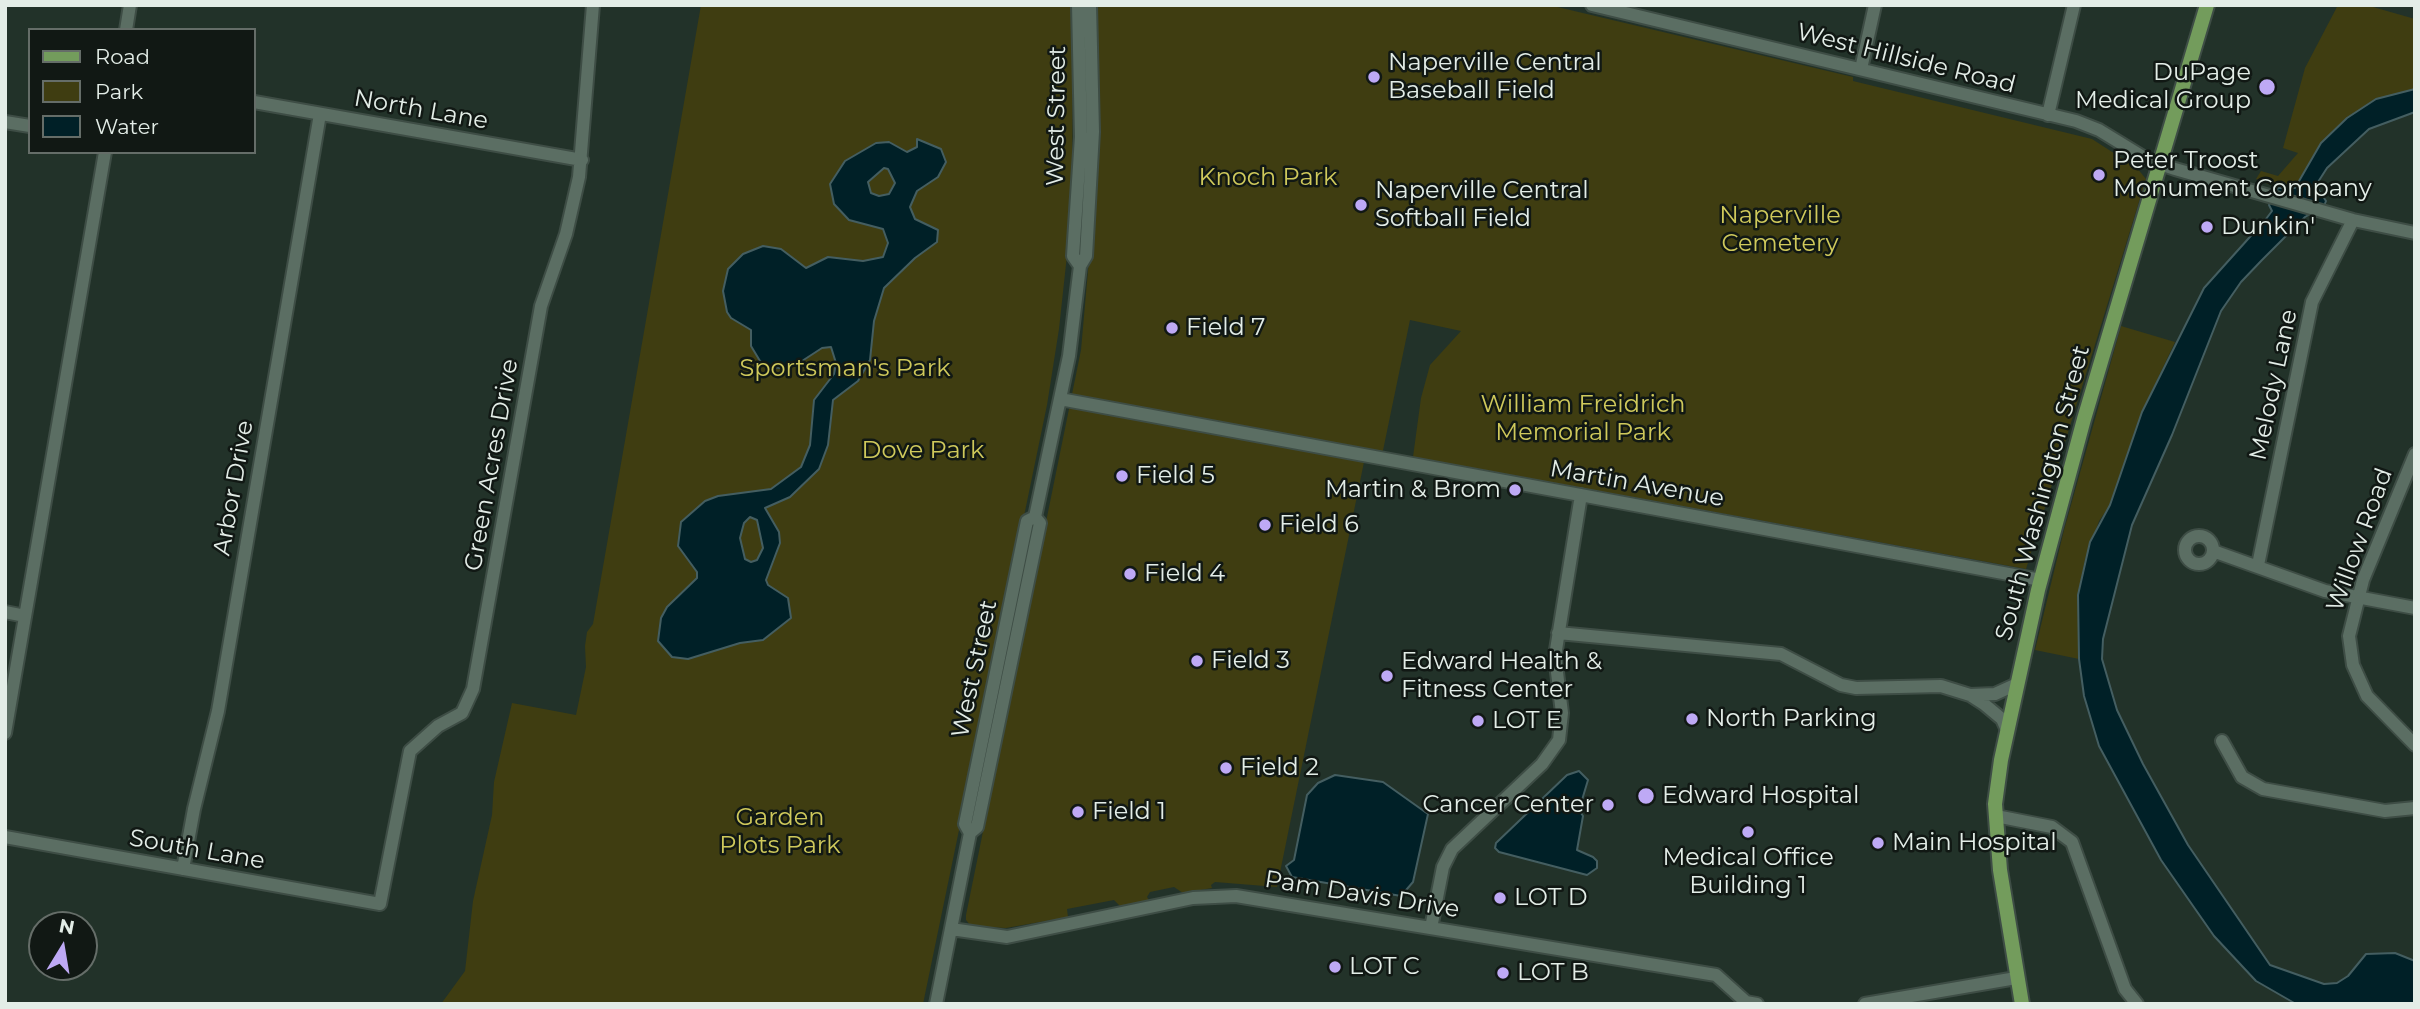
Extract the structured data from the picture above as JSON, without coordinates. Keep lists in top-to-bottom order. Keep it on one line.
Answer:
{"streets":{"main road":["South Washington Street"],"street":["West Hillside Road","North Lane","West Street","Melody Lane","Green Acres Drive","Martin Avenue","Arbor Drive","Willow Road","South Lane","Pam Davis Drive"]},"crossings":[["West Hillside Road","Melody Lane"],["West Hillside Road","South Washington Street"],["North Lane","Green Acres Drive"],["North Lane","Arbor Drive"],["West Street","Martin Avenue"],["West Street","Pam Davis Drive"],["Green Acres Drive","South Lane"],["Martin Avenue","South Washington Street"],["Arbor Drive","South Lane"]],"parks":["Knoch Park","Naperville Cemetery","Sportsman's Park","William Freidrich Memorial Park","Dove Park","Garden Plots Park"],"places":["Naperville Central Baseball Field","DuPage Medical Group","Peter Troost Monument Company","Naperville Central Softball Field","Dunkin'","Field 7","Field 5","Martin & Brom","Field 6","Field 4","Field 3","Edward Health & Fitness Center","North Parking","LOT E","Field 2","Edward Hospital","Cancer Center","Field 1","Medical Office Building 1","Main Hospital","LOT D","LOT C","LOT B"],"legend":["Road","Park","Water"],"north":"top"}
